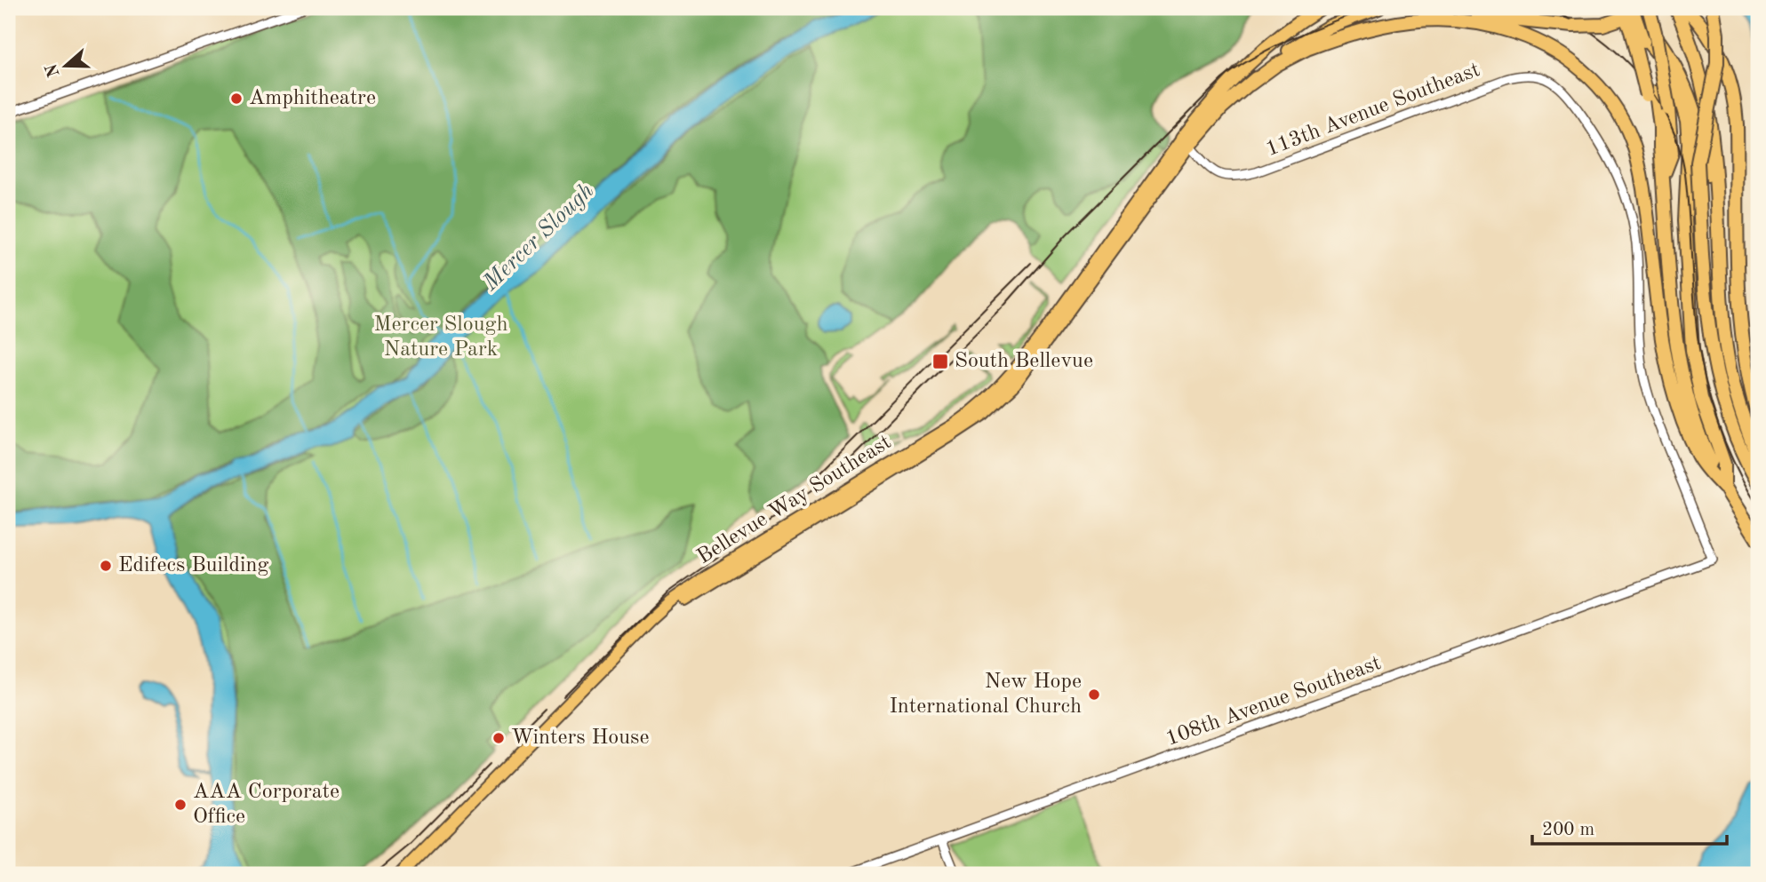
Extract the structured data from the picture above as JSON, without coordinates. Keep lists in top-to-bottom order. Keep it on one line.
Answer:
{"streets":{"main road":["Bellevue Way Southeast"],"street":["113th Avenue Southeast","108th Avenue Southeast"]},"crossings":[["113th Avenue Southeast","Bellevue Way Southeast"],["113th Avenue Southeast","108th Avenue Southeast"]],"water":["Mercer Slough"],"parks":["Mercer Slough Nature Park"],"places":{"other":["Amphitheatre","Edifecs Building","New Hope International Church","Winters House","AAA Corporate Office"],"transit":["South Bellevue"]},"scale_bar":"200 m","north":"left"}
